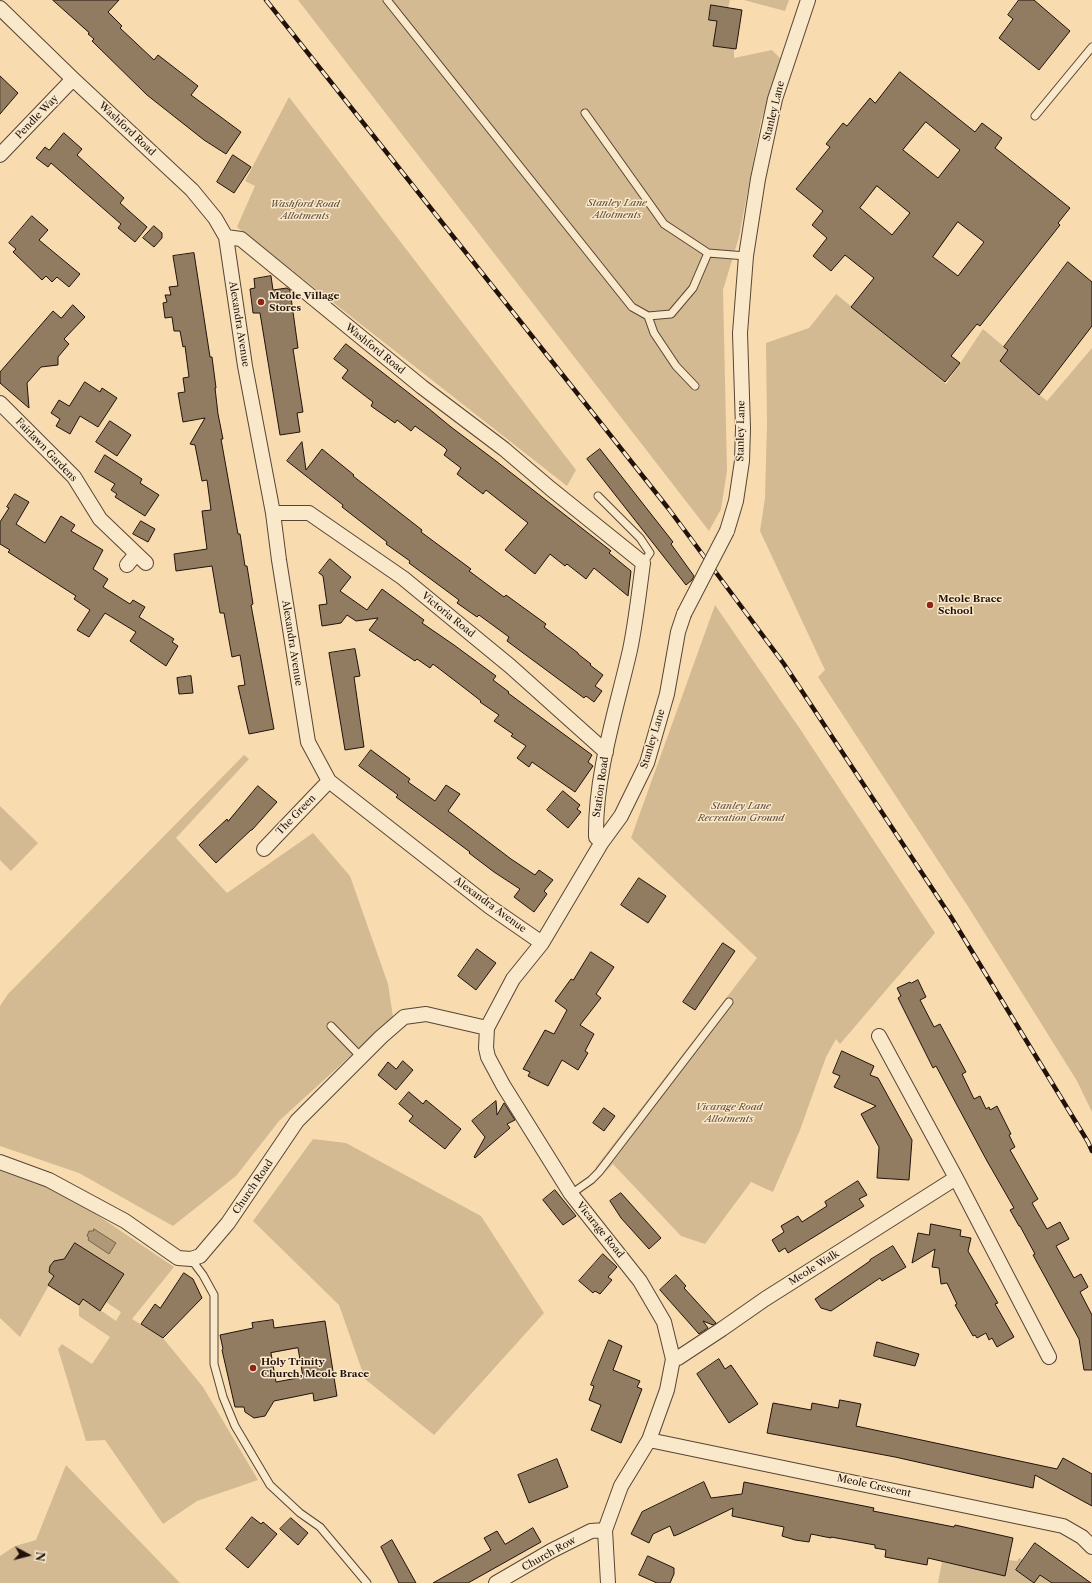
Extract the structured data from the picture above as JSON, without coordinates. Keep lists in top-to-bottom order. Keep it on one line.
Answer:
{"streets":{"street":["Stanley Lane","Pendle Way","Washford Road","Alexandra Avenue","Fairlawn Gardens","Victoria Road","Station Road","The Green","Church Road","Vicarage Road","Meole Walk","Meole Crescent","Church Row"]},"crossings":[["Stanley Lane","Station Road"],["Pendle Way","Washford Road"],["Washford Road","Alexandra Avenue"],["Washford Road","Station Road"],["Alexandra Avenue","Victoria Road"],["Alexandra Avenue","The Green"],["Victoria Road","Station Road"],["Church Road","Vicarage Road"],["Vicarage Road","Meole Walk"],["Vicarage Road","Meole Crescent"],["Vicarage Road","Church Row"]],"parks":["Stanley Lane Allotments","Washford Road Allotments","Stanley Lane Recreation Ground","Vicarage Road Allotments"],"places":["Meole Village Stores","Meole Brace School","Holy Trinity Church, Meole Brace"],"north":"right"}
